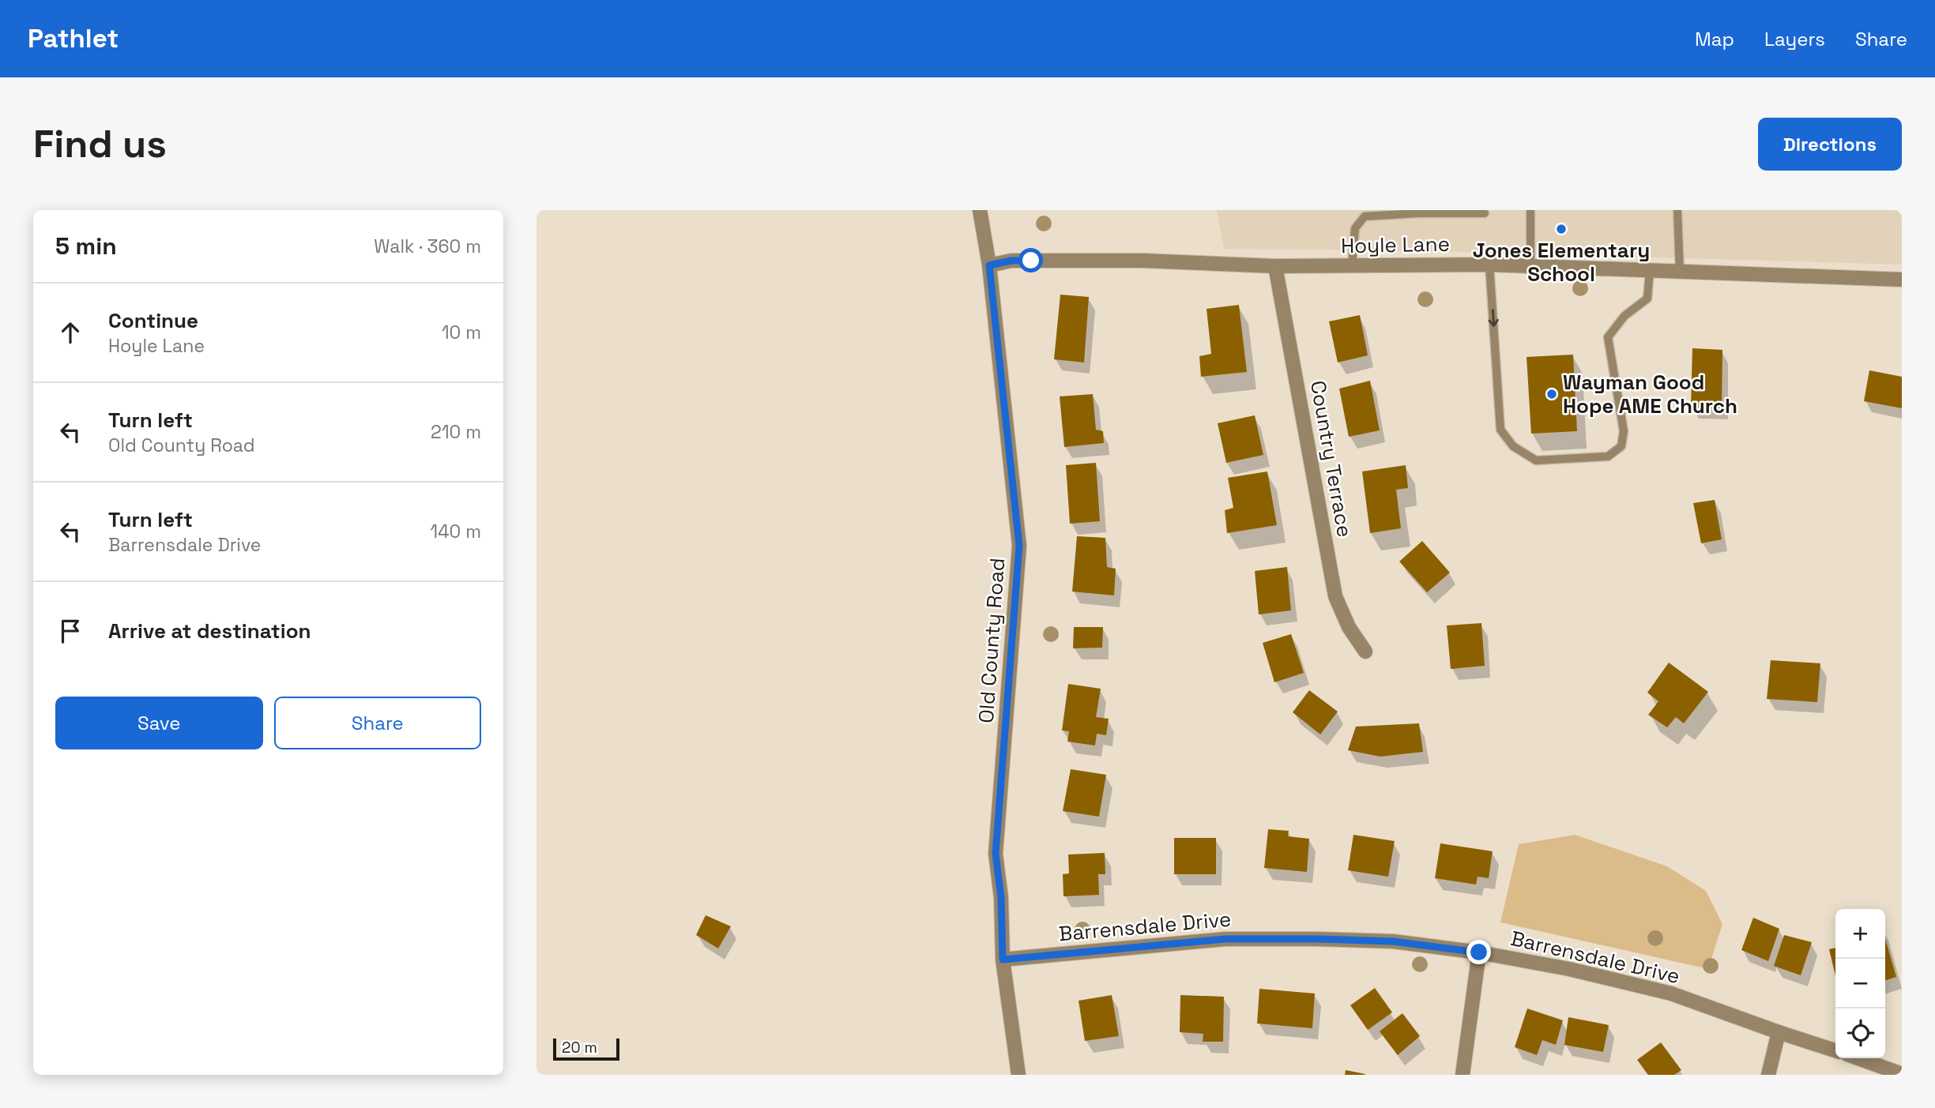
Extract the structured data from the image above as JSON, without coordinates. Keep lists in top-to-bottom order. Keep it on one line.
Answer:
{"streets":{"street":["Hoyle Lane","Country Terrace","Old County Road","Barrensdale Drive"]},"crossings":[["Hoyle Lane","Country Terrace"],["Hoyle Lane","Old County Road"],["Old County Road","Barrensdale Drive"]],"places":["Jones Elementary School","Wayman Good Hope AME Church"],"scale_bar":"20 m","page":{"header":"Pathlet","nav":["Map","Layers","Share"],"buttons":["Directions",["Save","Share"]],"title":"Find us","heading":["5 min","Walk · 360 m"],"list":[["Continue","Hoyle Lane","10 m"],["Turn left","Old County Road","210 m"],["Turn left","Barrensdale Drive","140 m"],"Arrive at destination"],"map_buttons":["+","−"],"scale":"20 m"}}
